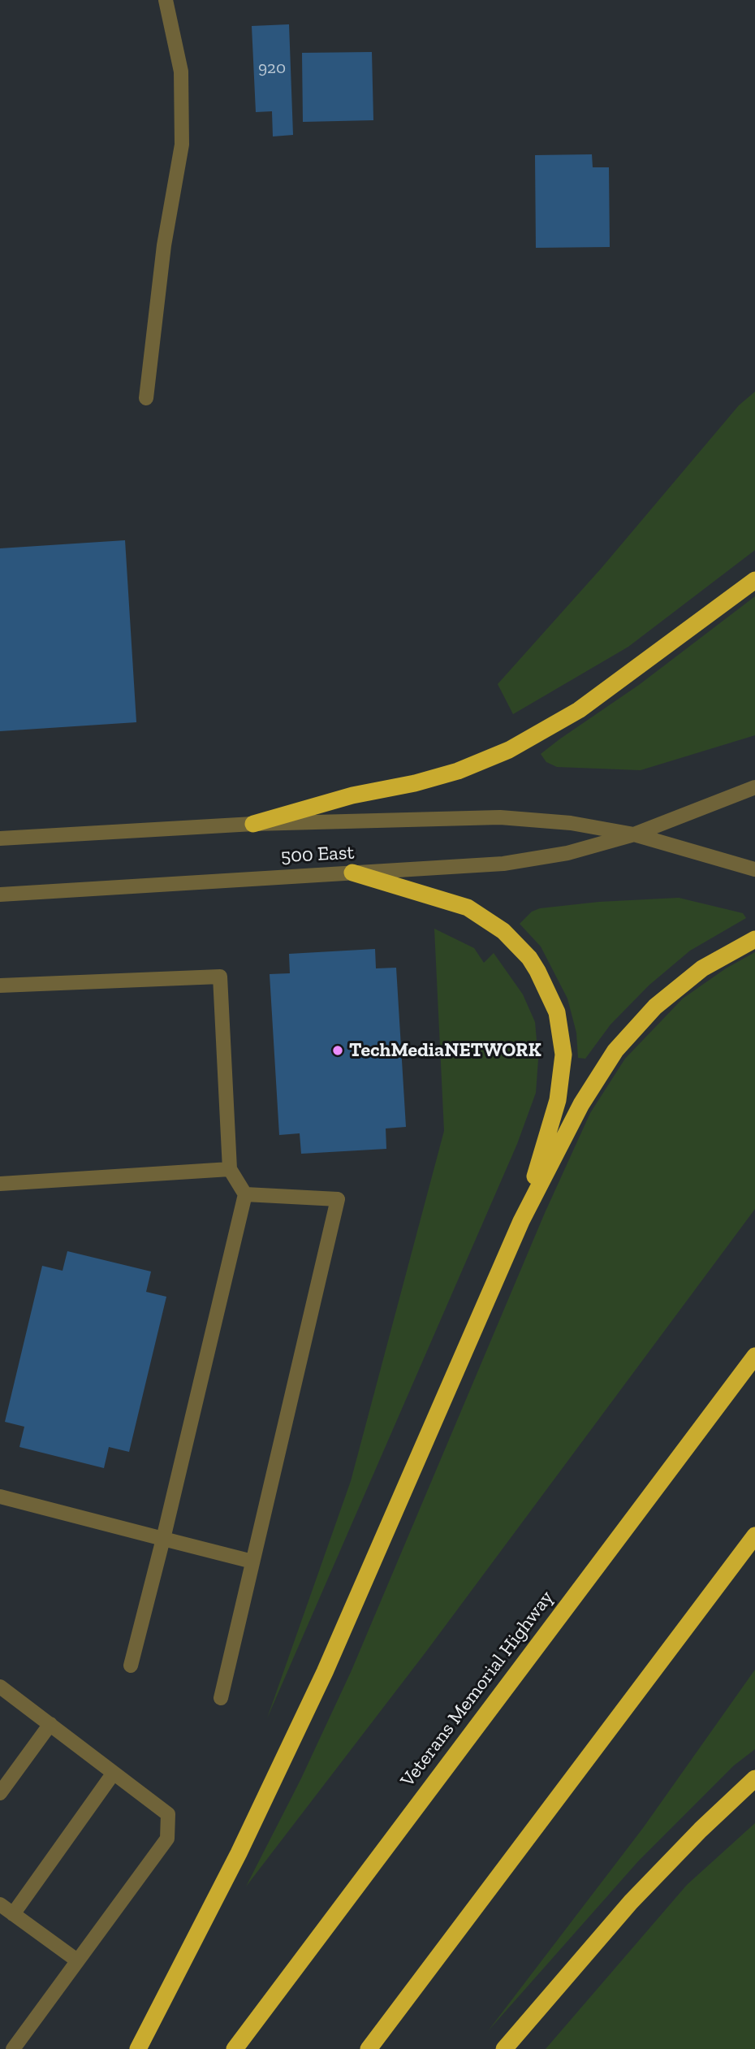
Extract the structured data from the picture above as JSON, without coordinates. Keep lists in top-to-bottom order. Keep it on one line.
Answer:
{"streets":{"highway":["Veterans Memorial Highway"],"street":["500 East"]},"places":["TechMediaNETWORK"],"house_numbers":["920"]}
